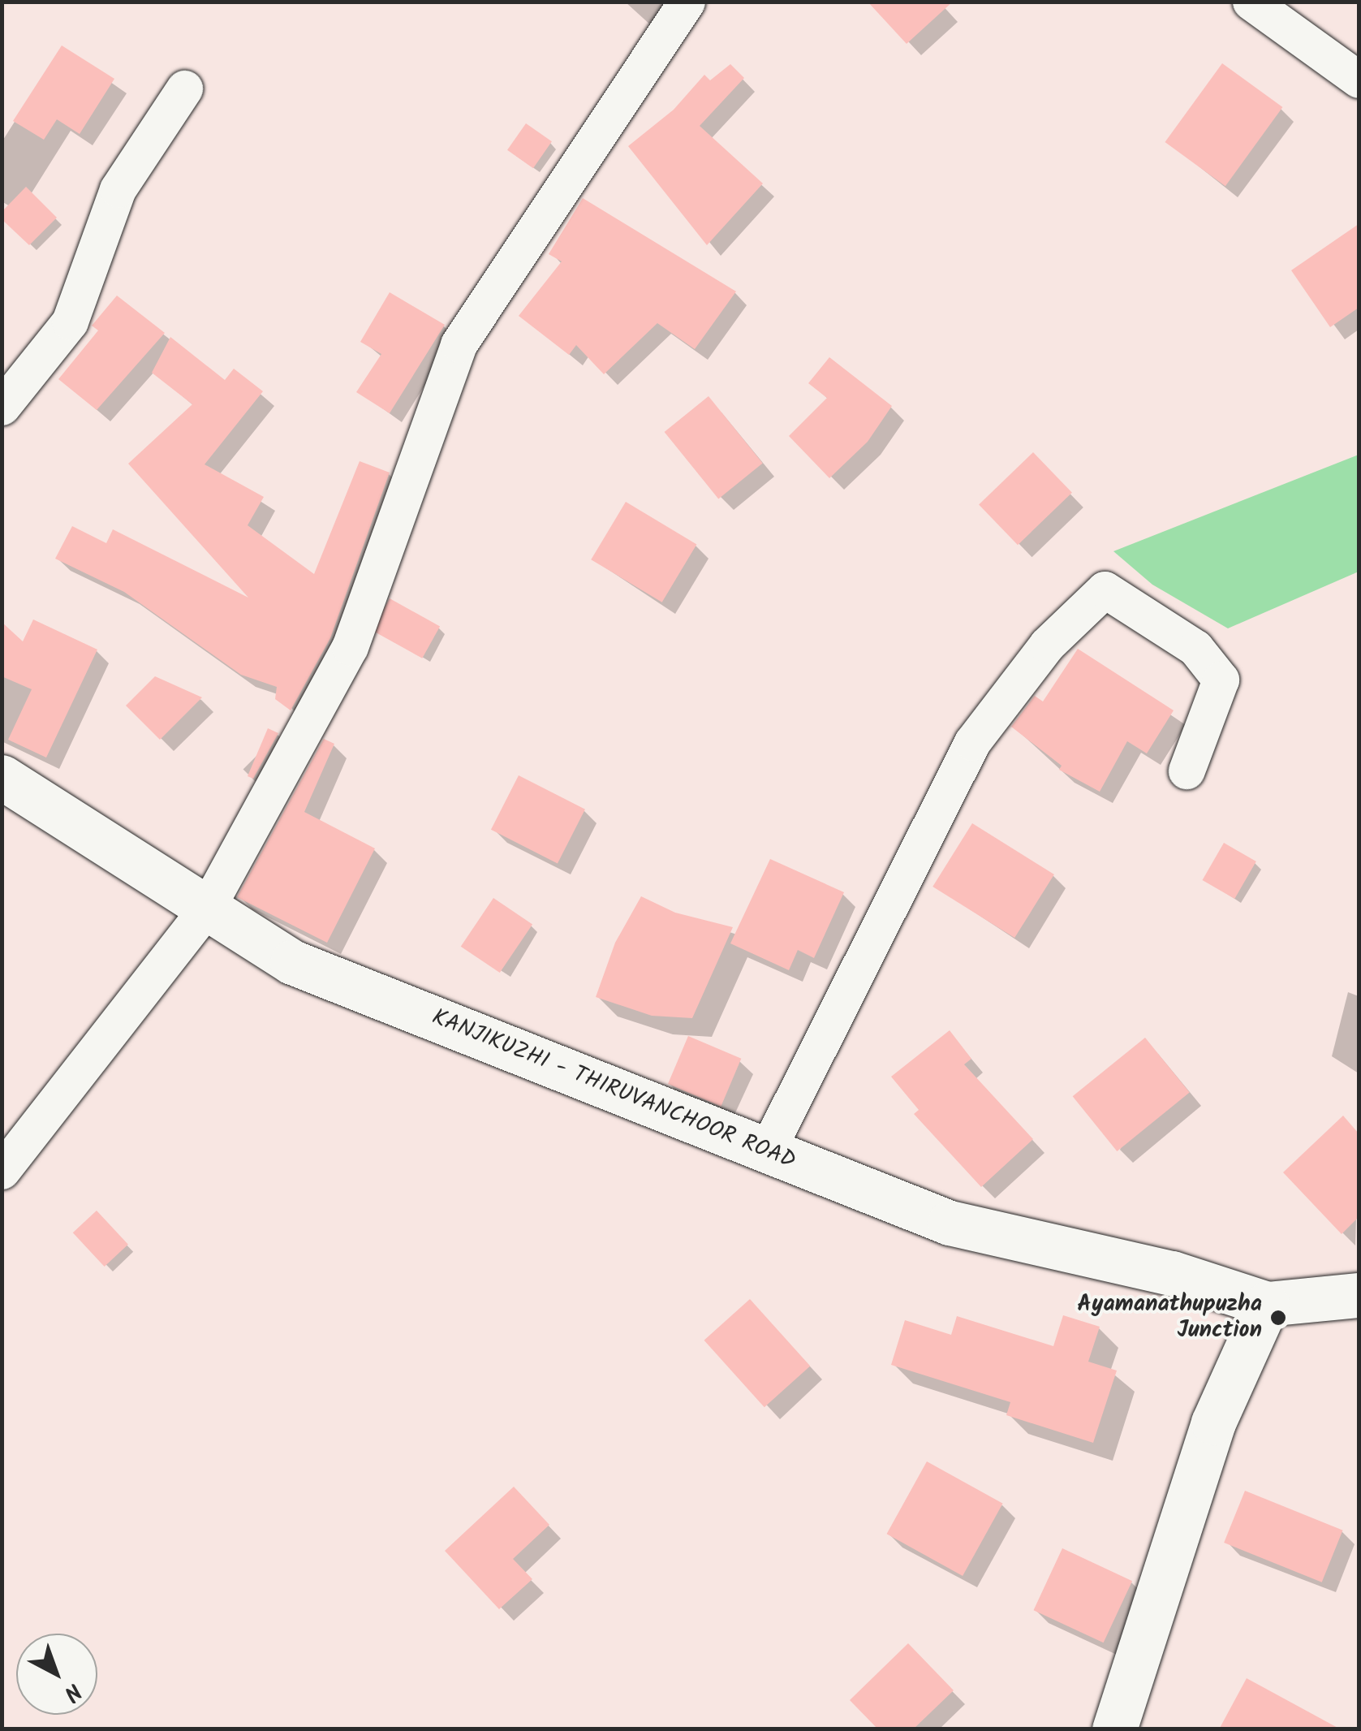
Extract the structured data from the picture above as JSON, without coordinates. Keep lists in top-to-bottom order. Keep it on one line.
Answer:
{"streets":{"main road":["KANJIKUZHI - THIRUVANCHOOR ROAD"]},"places":["Ayamanathupuzha Junction"],"north":"bottom right"}
